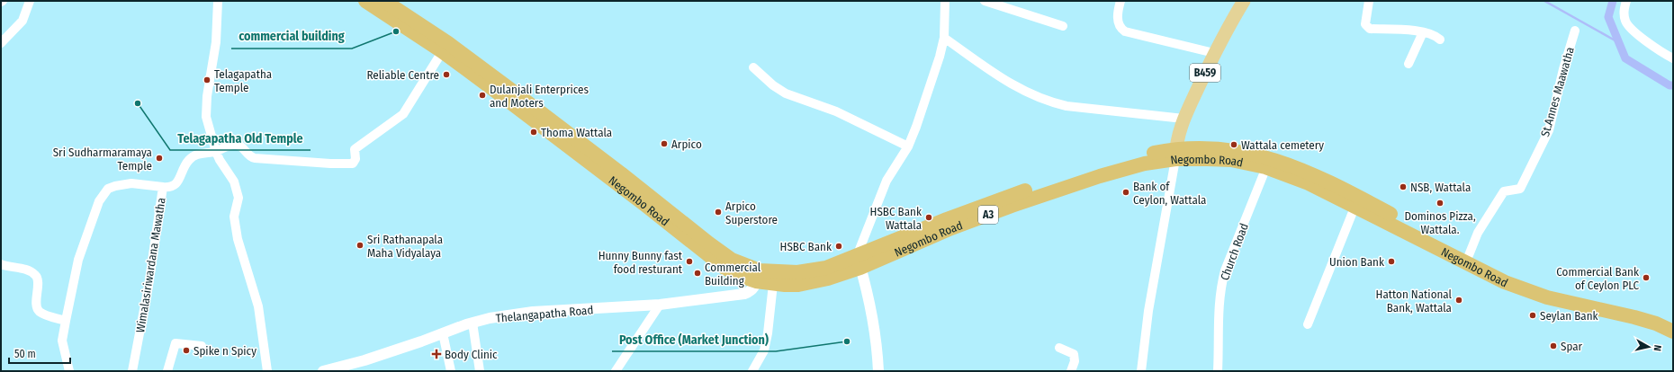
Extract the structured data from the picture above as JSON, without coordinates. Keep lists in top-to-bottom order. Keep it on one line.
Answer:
{"streets":{"highway":["Negombo Road","A3"],"main road":["B459"],"street":["St.Annes Maawatha","Church Road","Wimalasiriwardana Mawatha","Thelangapatha Road"]},"crossings":[["B459","Negombo Road"],["St.Annes Maawatha","Negombo Road"],["Negombo Road","Church Road"],["Negombo Road","Wimalasiriwardana Mawatha"],["Negombo Road","Thelangapatha Road"]],"places":{"other":["commercial building","Reliable Centre","Telagapatha Temple","Dulanjali Enterprices and Moters","Telagapatha Old Temple","Thoma Wattala","Arpico","Wattala cemetery","Sri Sudharmaramaya Temple","NSB, Wattala","Bank of Ceylon, Wattala","Dominos Pizza, Wattala.","Arpico Superstore","HSBC Bank Wattala","Sri Rathanapala Maha Vidyalaya","HSBC Bank","Hunny Bunny fast food resturant","Union Bank","Commercial Building","Commercial Bank of Ceylon PLC","Hatton National Bank, Wattala","Seylan Bank","Post Office (Market Junction)","Spar","Spike n Spicy"],"health":["Body Clinic"]},"scale_bar":"50 m","north":"right"}
